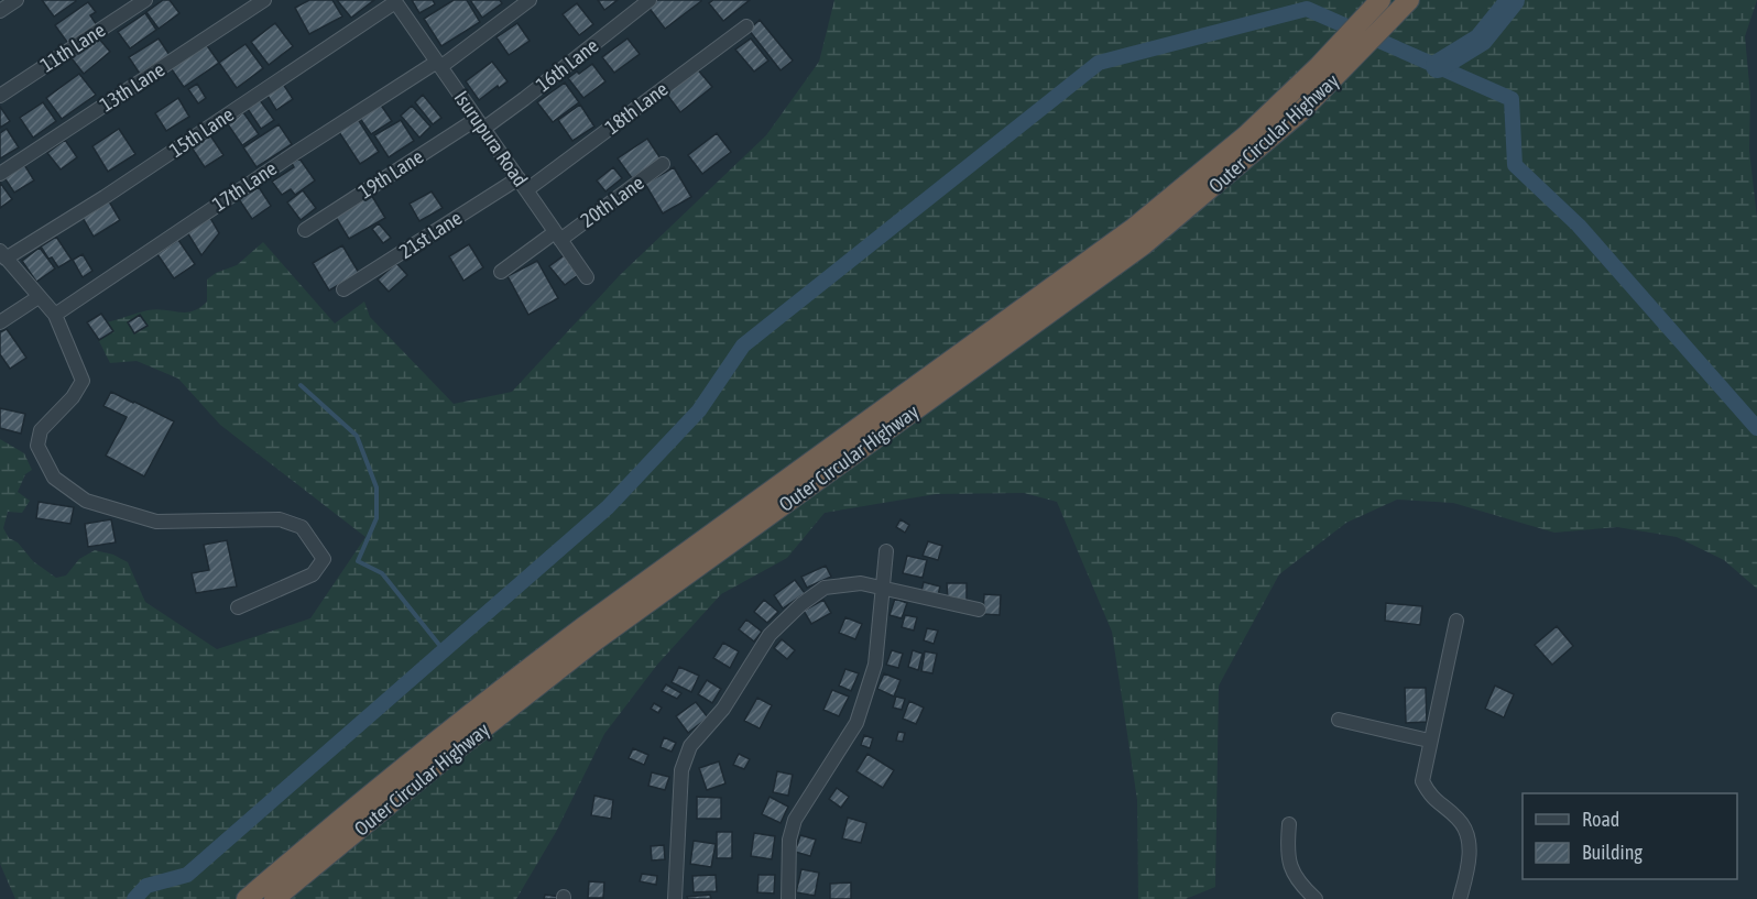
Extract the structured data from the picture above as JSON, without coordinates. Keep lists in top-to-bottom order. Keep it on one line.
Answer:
{"streets":{"highway":["Outer Circular Highway"],"street":["11th Lane","16th Lane","13th Lane","18th Lane","15th Lane","Isurupura Road","19th Lane","17th Lane","20th Lane","21st Lane"]},"crossings":[["16th Lane","Isurupura Road"],["16th Lane","19th Lane"],["18th Lane","Isurupura Road"],["15th Lane","Isurupura Road"],["Isurupura Road","19th Lane"],["Isurupura Road","17th Lane"],["Isurupura Road","20th Lane"],["Isurupura Road","21st Lane"]],"legend":["Road","Building"]}
